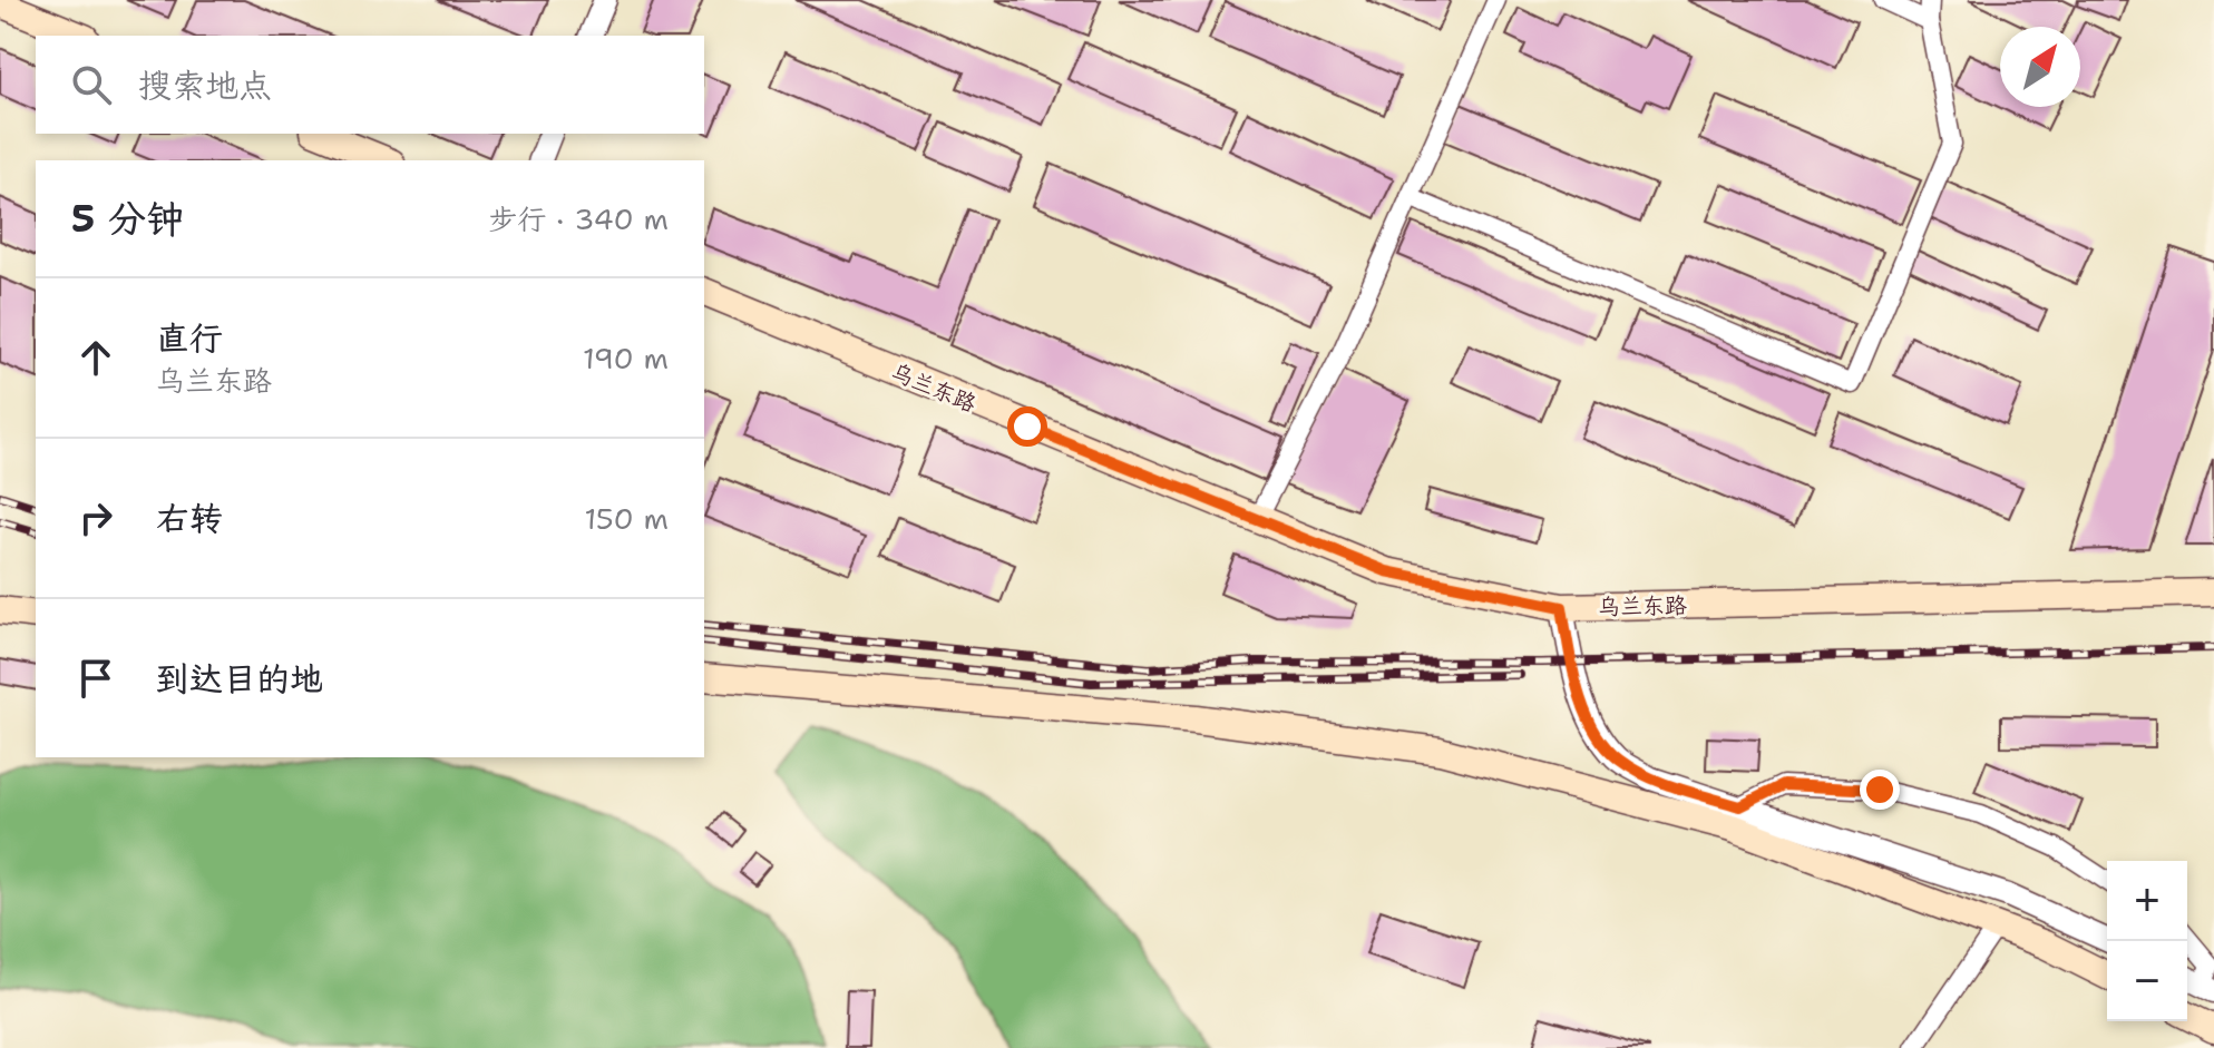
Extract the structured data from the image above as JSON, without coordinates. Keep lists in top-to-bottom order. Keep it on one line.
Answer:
{"streets":{"main road":["乌兰东路"]},"north":"top right","page":{"search":"搜索地点","heading":["5 分钟","步行 · 340 m"],"list":[["直行","乌兰东路","190 m"],["右转","150 m"],"到达目的地"],"map_buttons":["+","−"]}}
